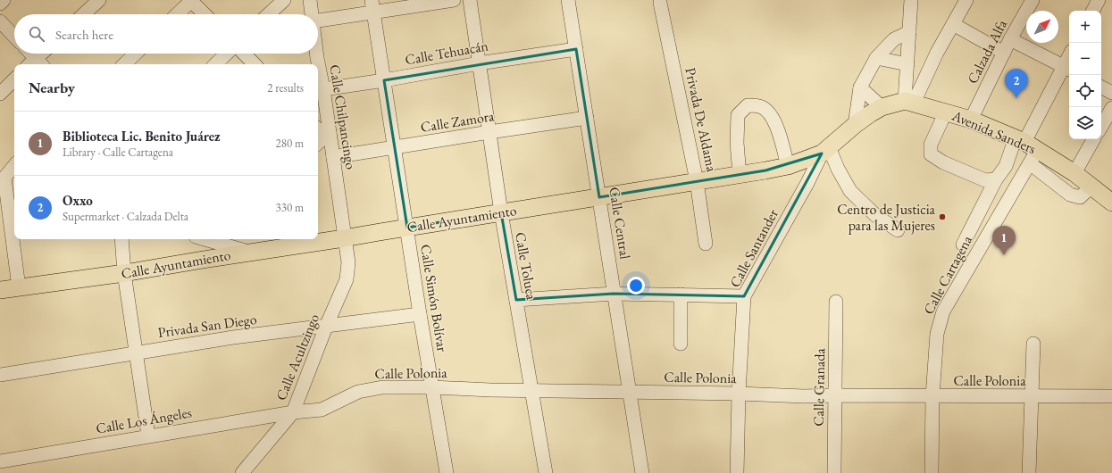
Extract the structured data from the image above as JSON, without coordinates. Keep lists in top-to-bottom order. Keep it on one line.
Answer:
{"streets":{"main road":["Avenida Sanders","Calle Ayuntamiento"],"street":["Calzada Alfa","Calle Tehuacán","Calle Chilpancingo","Privada De Aldama","Calle Zamora","Calle Central","Calle Santander","Calle Toluca","Calle Cartagena","Calle Simón Bolívar","Privada San Diego","Calle Acultzingo","Calle Polonia","Calle Granada","Calle Los Ángeles"]},"crossings":[["Calzada Alfa","Avenida Sanders"],["Calle Tehuacán","Calle Chilpancingo"],["Calle Tehuacán","Calle Central"],["Calle Tehuacán","Calle Toluca"],["Calle Tehuacán","Calle Simón Bolívar"],["Calle Chilpancingo","Calle Zamora"],["Calle Chilpancingo","Calle Ayuntamiento"],["Calle Chilpancingo","Calle Acultzingo"],["Privada De Aldama","Calle Ayuntamiento"],["Calle Zamora","Calle Central"],["Calle Zamora","Calle Toluca"],["Calle Zamora","Calle Simón Bolívar"],["Avenida Sanders","Calle Ayuntamiento"],["Avenida Sanders","Calle Cartagena"],["Calle Ayuntamiento","Calle Central"],["Calle Ayuntamiento","Calle Santander"],["Calle Ayuntamiento","Calle Toluca"],["Calle Ayuntamiento","Calle Simón Bolívar"],["Calle Ayuntamiento","Calle Acultzingo"],["Calle Central","Calle Polonia"],["Calle Santander","Calle Polonia"],["Calle Toluca","Calle Polonia"],["Calle Cartagena","Calle Polonia"],["Calle Simón Bolívar","Privada San Diego"],["Calle Simón Bolívar","Calle Polonia"],["Privada San Diego","Calle Acultzingo"],["Calle Acultzingo","Calle Polonia"],["Calle Acultzingo","Calle Los Ángeles"],["Calle Polonia","Calle Granada"],["Calle Polonia","Calle Los Ángeles"]],"places":["Centro de Justicia para las Mujeres"],"north":"top right","page":{"map_buttons":["+","−"],"search":"Search here","heading":["Nearby","2 results"],"pins":["2","1"],"list":[{"mark":"1","name":"Biblioteca Lic. Benito Juárez","note":"Library · Calle Cartagena","value":"280 m"},{"mark":"2","name":"Oxxo","note":"Supermarket · Calzada Delta","value":"330 m"}]}}
